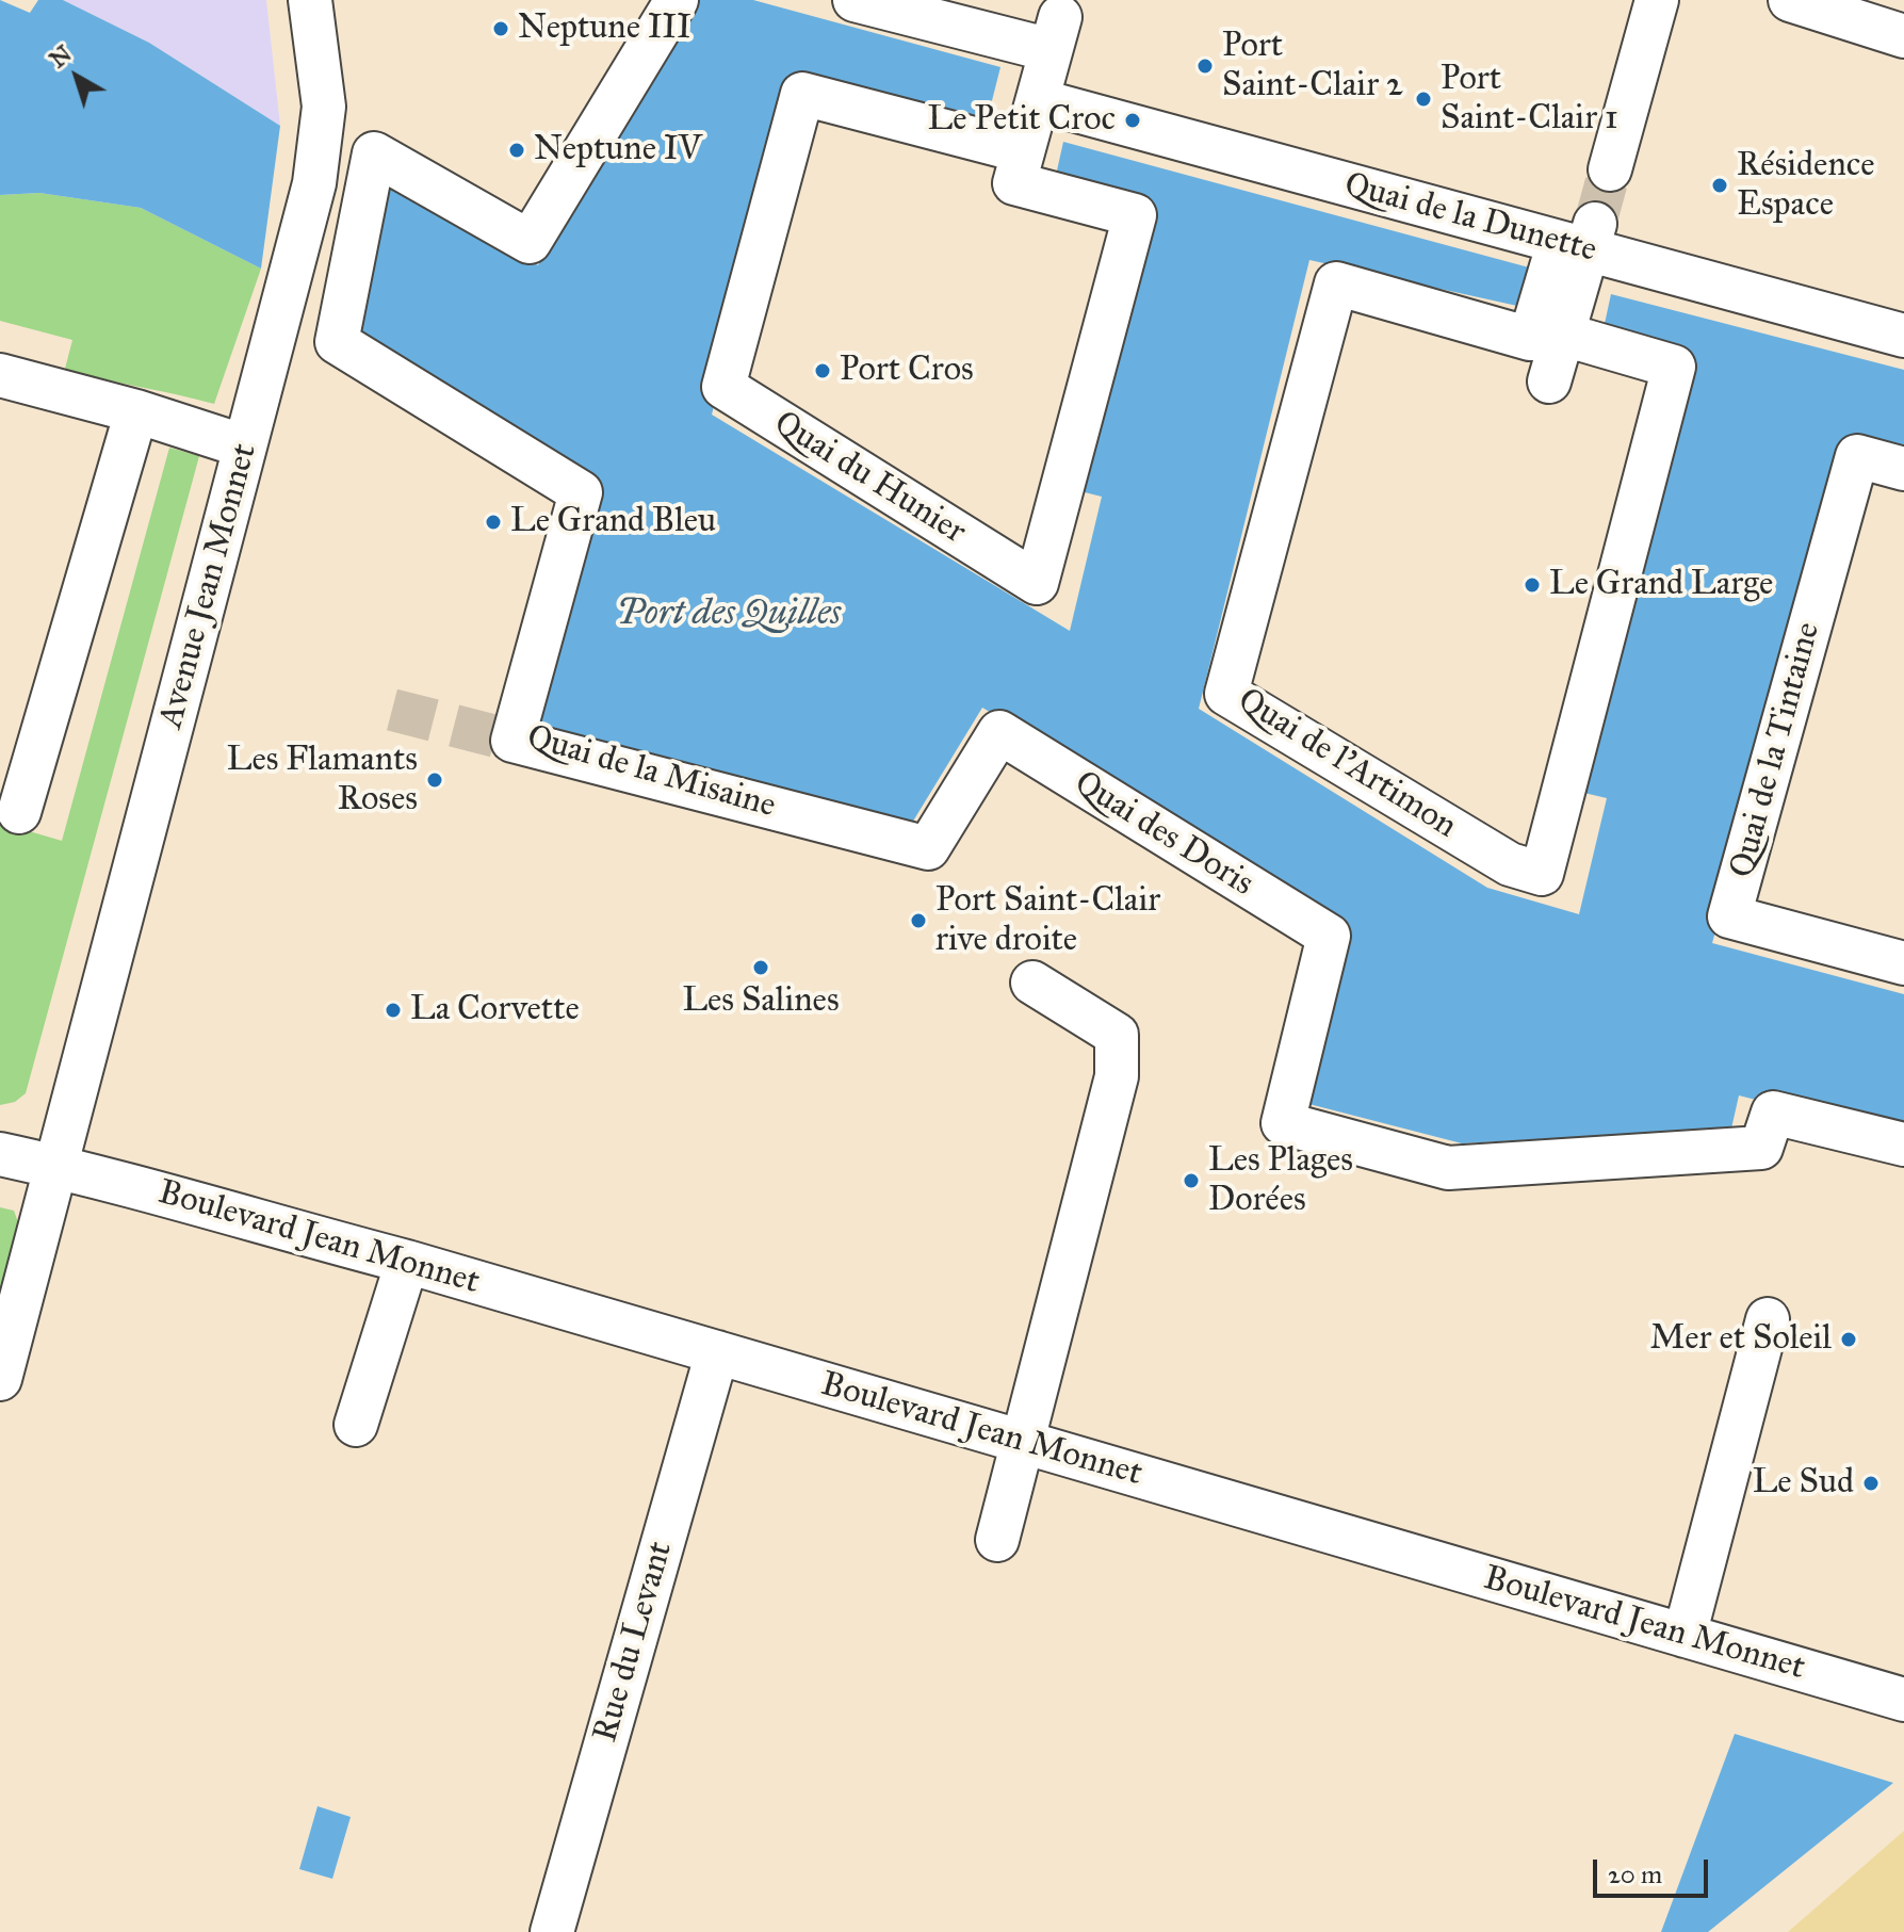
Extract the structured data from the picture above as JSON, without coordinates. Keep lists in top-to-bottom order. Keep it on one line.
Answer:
{"streets":{"street":["Quai de la Dunette","Quai du Hunier","Avenue Jean Monnet","Quai de la Tintaine","Quai de l'Artimon","Quai de la Misaine","Quai des Doris","Boulevard Jean Monnet","Rue du Levant"]},"crossings":[["Quai de la Dunette","Quai de l'Artimon"],["Avenue Jean Monnet","Boulevard Jean Monnet"],["Quai de la Misaine","Quai des Doris"],["Boulevard Jean Monnet","Rue du Levant"]],"water":["Port des Quilles"],"places":["Neptune III","Port Saint-Clair 2","Port Saint-Clair 1","Le Petit Croc","Neptune IV","Résidence Espace","Port Cros","Le Grand Bleu","Le Grand Large","Les Flamants Roses","Port Saint-Clair rive droite","Les Salines","La Corvette","Les Plages Dorées","Mer et Soleil","Le Sud"],"scale_bar":"20 m","north":"top left"}
